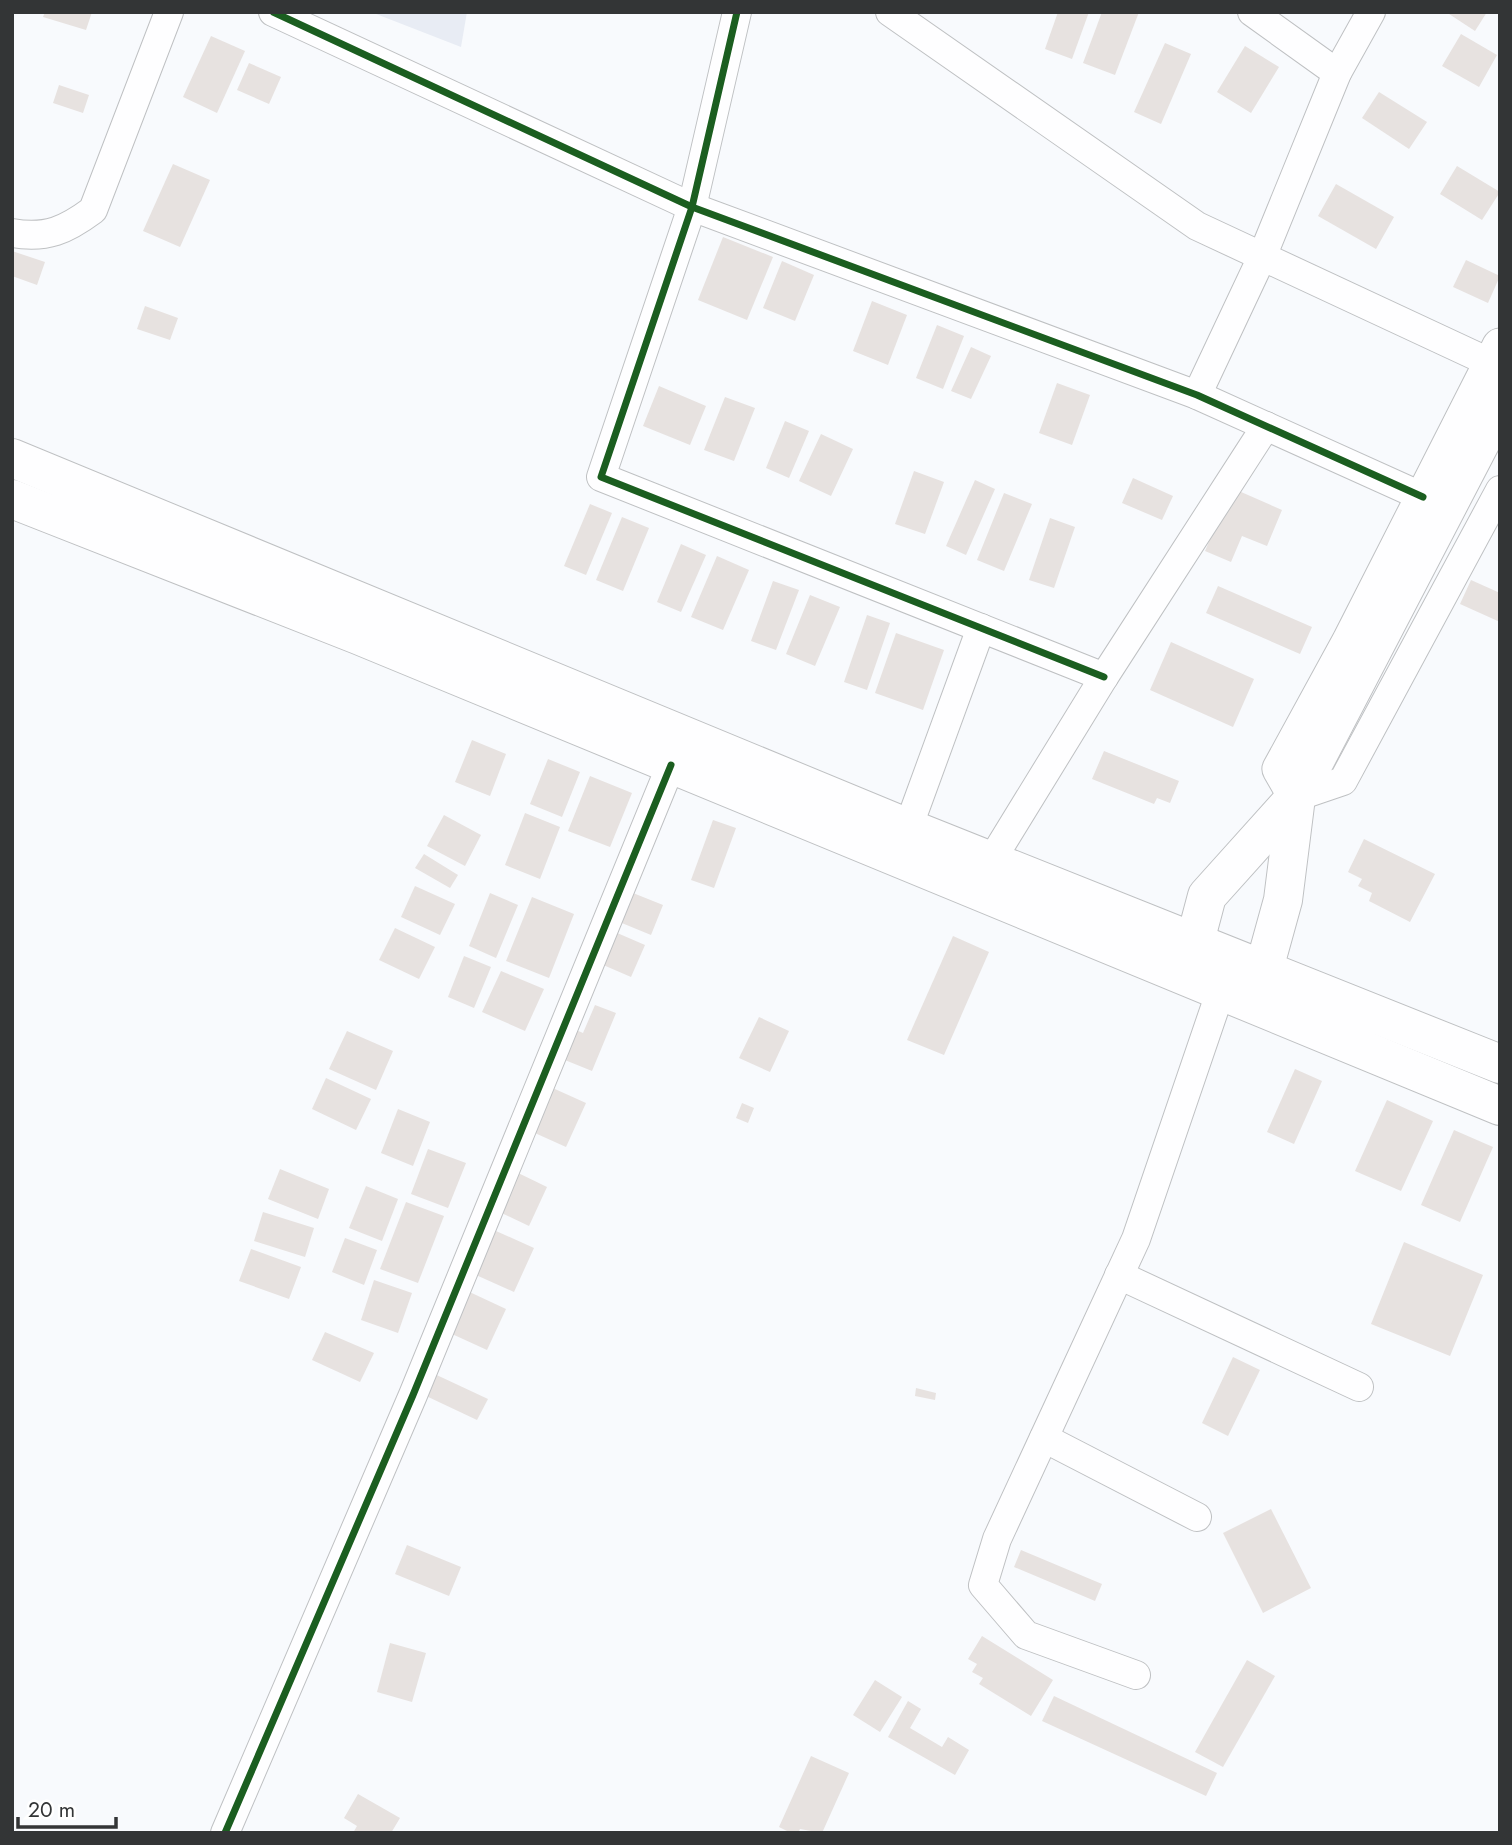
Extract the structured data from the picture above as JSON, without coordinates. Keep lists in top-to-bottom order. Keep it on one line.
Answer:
{"scale_bar":"20 m"}
